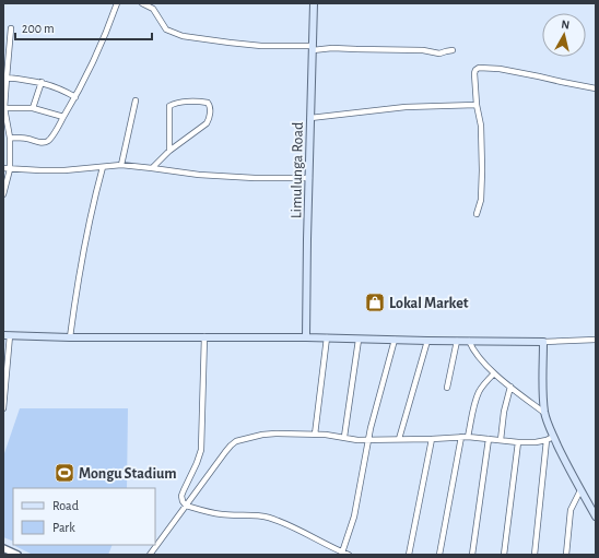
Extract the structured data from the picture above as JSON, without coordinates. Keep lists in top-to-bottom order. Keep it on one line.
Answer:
{"streets":{"main road":["Limulunga Road"]},"places":{"shop":["Lokal Market"],"sports":["Mongu Stadium"]},"legend":["Road","Park"],"scale_bar":"200 m","north":"top"}
